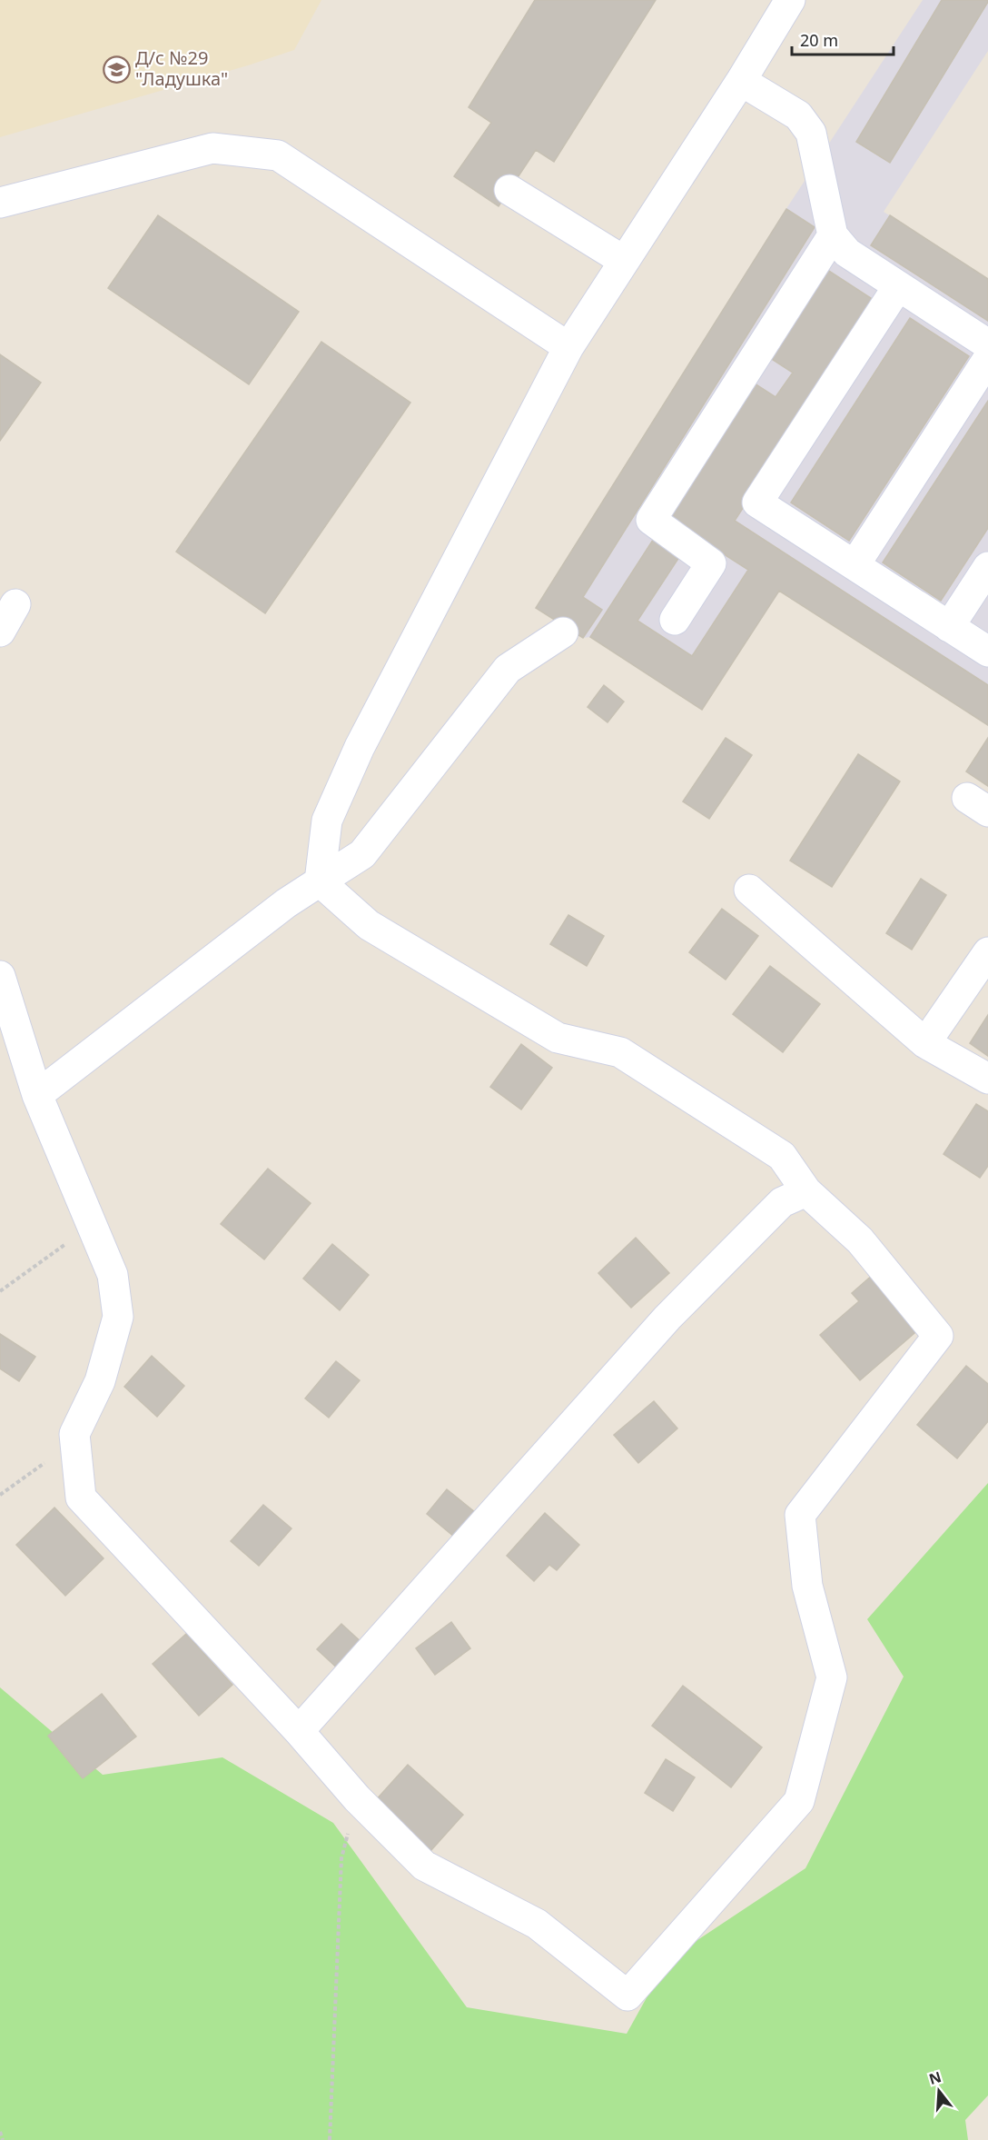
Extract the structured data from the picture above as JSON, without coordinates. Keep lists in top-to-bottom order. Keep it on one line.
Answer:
{"places":{"school or university":["Д/с №29 \"Ладушка\""]},"scale_bar":"20 m","north":"top"}
